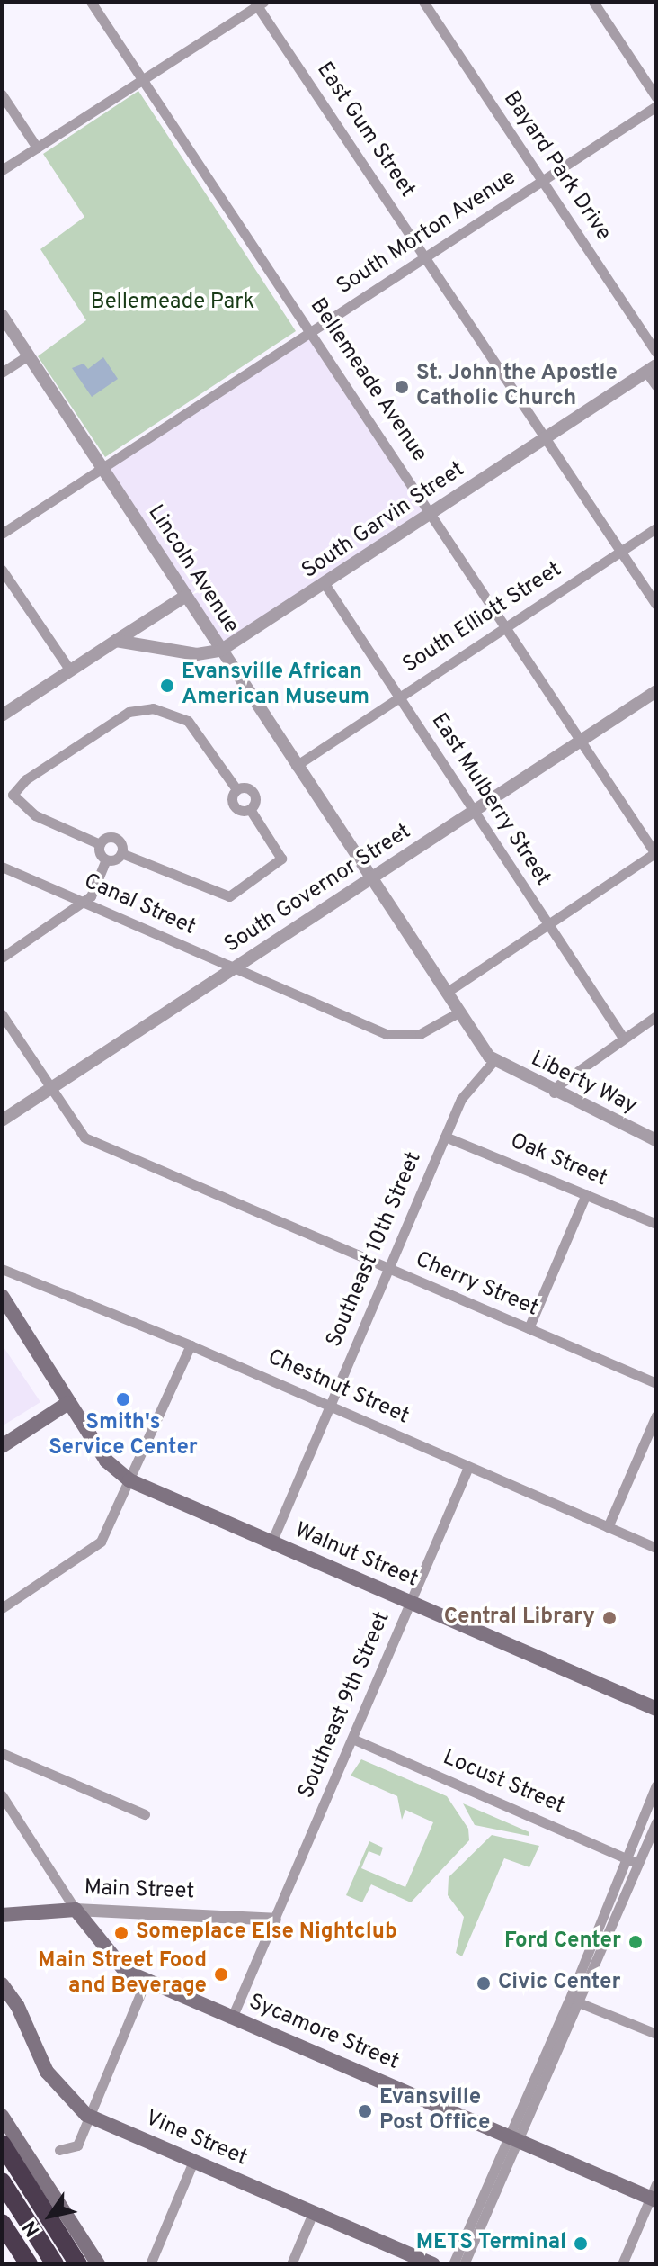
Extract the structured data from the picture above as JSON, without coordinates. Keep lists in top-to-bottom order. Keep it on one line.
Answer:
{"streets":{"main road":["Walnut Street","Main Street","Sycamore Street","Vine Street"],"street":["East Gum Street","Bayard Park Drive","South Morton Avenue","Bellemeade Avenue","South Garvin Street","Lincoln Avenue","South Elliott Street","East Mulberry Street","South Governor Street","Canal Street","Liberty Way","Oak Street","Southeast 10th Street","Cherry Street","Chestnut Street","Southeast 9th Street","Locust Street"]},"crossings":[["East Gum Street","South Morton Avenue"],["East Gum Street","South Garvin Street"],["East Gum Street","South Elliott Street"],["Bayard Park Drive","South Morton Avenue"],["South Morton Avenue","Bellemeade Avenue"],["South Morton Avenue","Lincoln Avenue"],["Bellemeade Avenue","South Garvin Street"],["Bellemeade Avenue","South Elliott Street"],["Bellemeade Avenue","South Governor Street"],["South Garvin Street","Lincoln Avenue"],["South Garvin Street","East Mulberry Street"],["Lincoln Avenue","South Elliott Street"],["Lincoln Avenue","South Governor Street"],["Lincoln Avenue","Canal Street"],["Lincoln Avenue","Liberty Way"],["Lincoln Avenue","Southeast 10th Street"],["South Elliott Street","East Mulberry Street"],["East Mulberry Street","South Governor Street"],["South Governor Street","Canal Street"],["South Governor Street","Cherry Street"],["Liberty Way","Southeast 10th Street"],["Oak Street","Southeast 10th Street"],["Southeast 10th Street","Cherry Street"],["Southeast 10th Street","Chestnut Street"],["Southeast 10th Street","Walnut Street"],["Chestnut Street","Southeast 9th Street"],["Walnut Street","Southeast 9th Street"],["Southeast 9th Street","Locust Street"],["Southeast 9th Street","Main Street"],["Southeast 9th Street","Sycamore Street"],["Main Street","Sycamore Street"]],"parks":["Bellemeade Park"],"places":["St. John the Apostle Catholic Church","Evansville African American Museum","Smith's Service Center","Central Library","Someplace Else Nightclub","Ford Center","Main Street Food and Beverage","Civic Center","Evansville Post Office","METS Terminal"],"north":"bottom left"}
